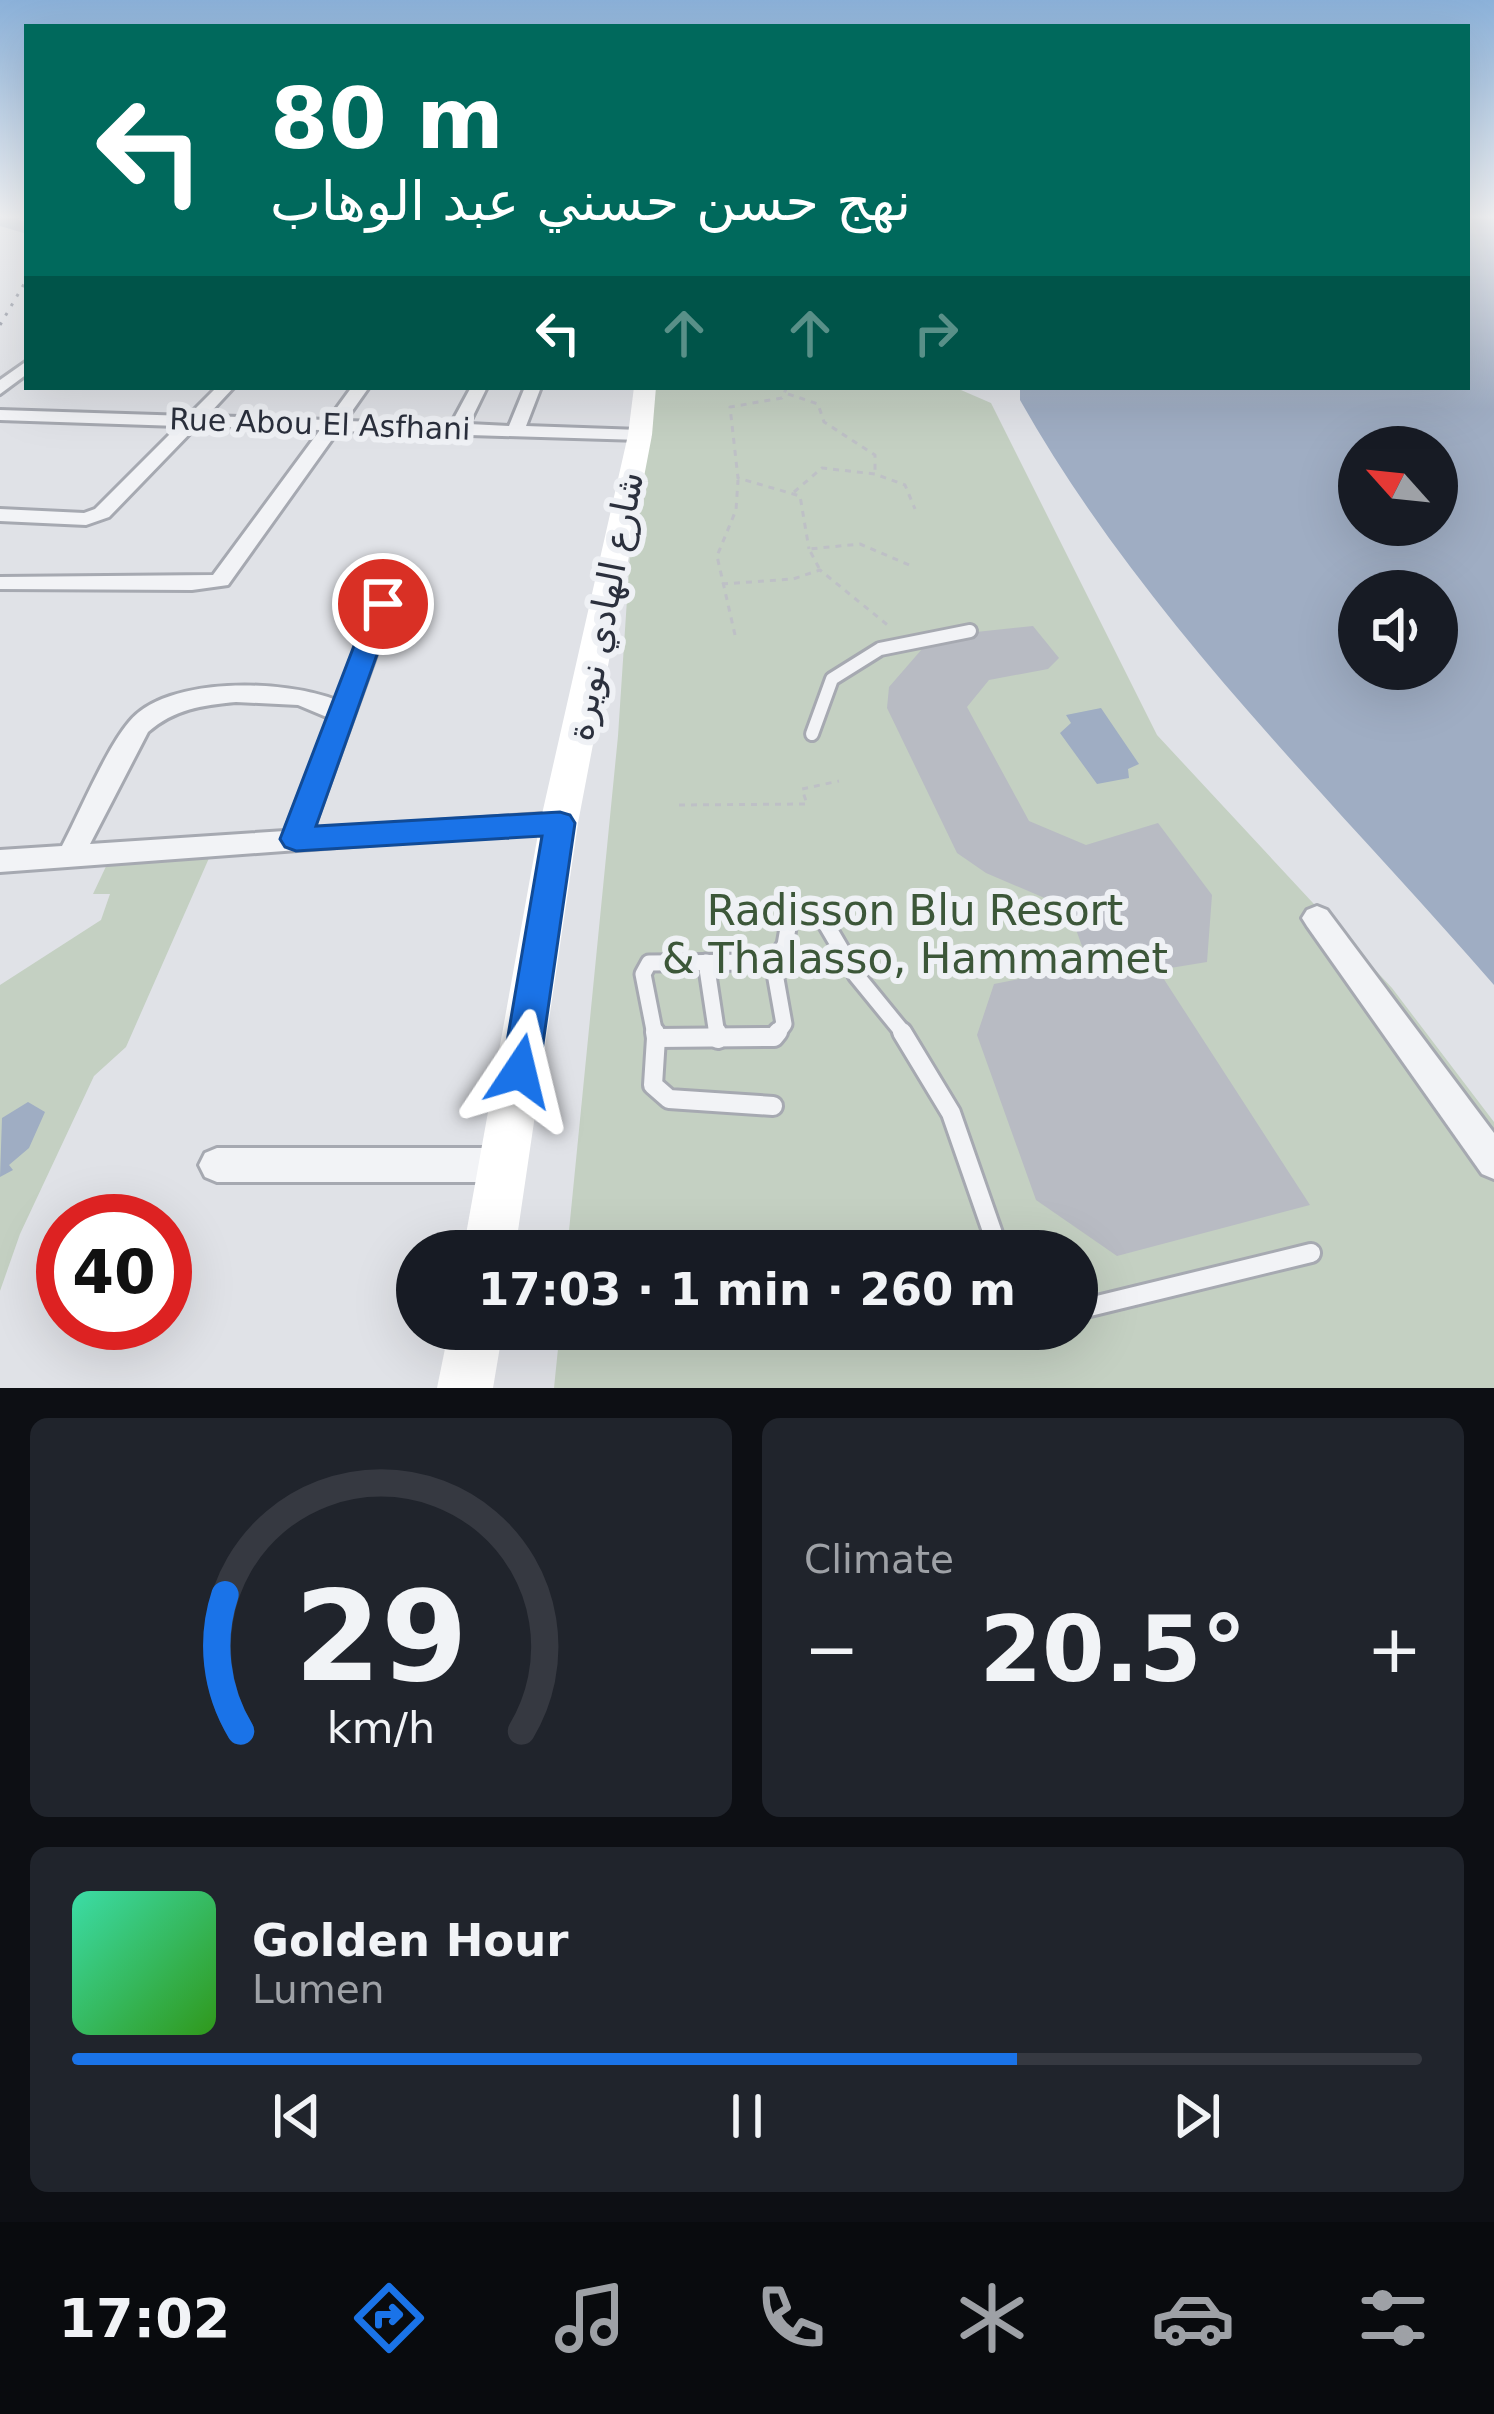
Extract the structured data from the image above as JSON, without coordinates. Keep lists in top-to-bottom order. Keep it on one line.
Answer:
{"streets":{"street":["Rue Abou El Asfhani","شارع الهادي نويرة"]},"crossings":[["Rue Abou El Asfhani","شارع الهادي نويرة"]],"parks":["Radisson Blu Resort & Thalasso, Hammamet"],"north":"top left","page":{"turn":["80 m","نهج حسن حسني عبد الوهاب"],"limit":"40","trip":"17:03 · 1 min · 260 m","tile":"Climate","heat":["−","20.5°","+"],"song":["Golden Hour","Lumen"],"tabs":"17:02","gauge":["29","km/h"]}}
